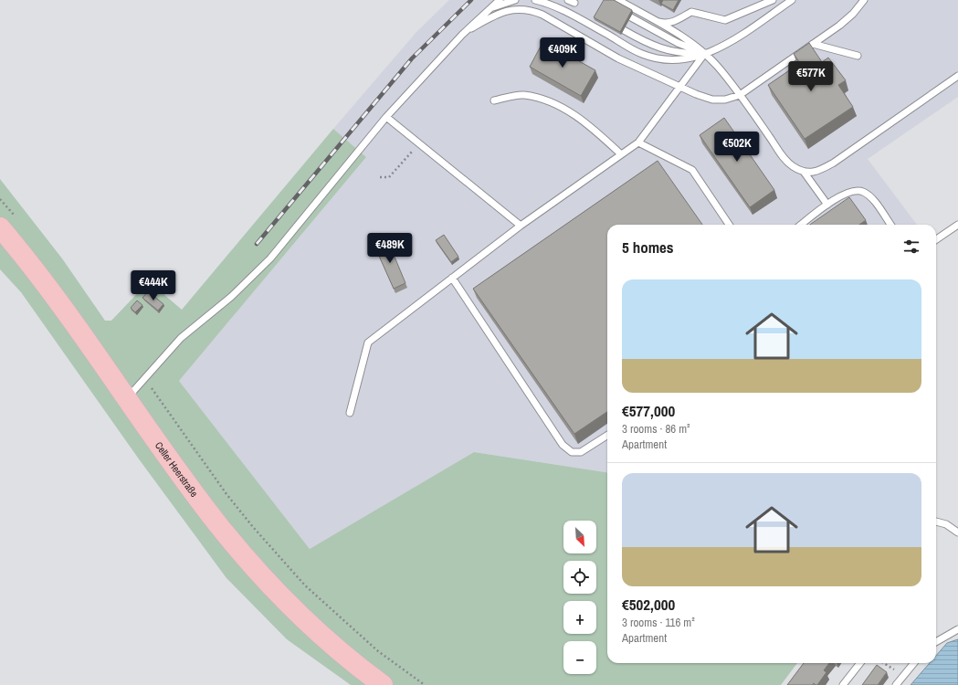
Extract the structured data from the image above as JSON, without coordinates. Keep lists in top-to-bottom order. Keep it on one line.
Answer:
{"streets":{"main road":["Celler Heerstraße"]},"north":"bottom right","page":{"price":["€409K","€577K","€502K","€489K","€444K"],"heading":"5 homes","list":[{"name":"€577,000","note":"3 rooms · 86 m² · Apartment"},{"name":"€502,000","note":"3 rooms · 116 m² · Apartment"}],"map_buttons":["+","−"]}}
